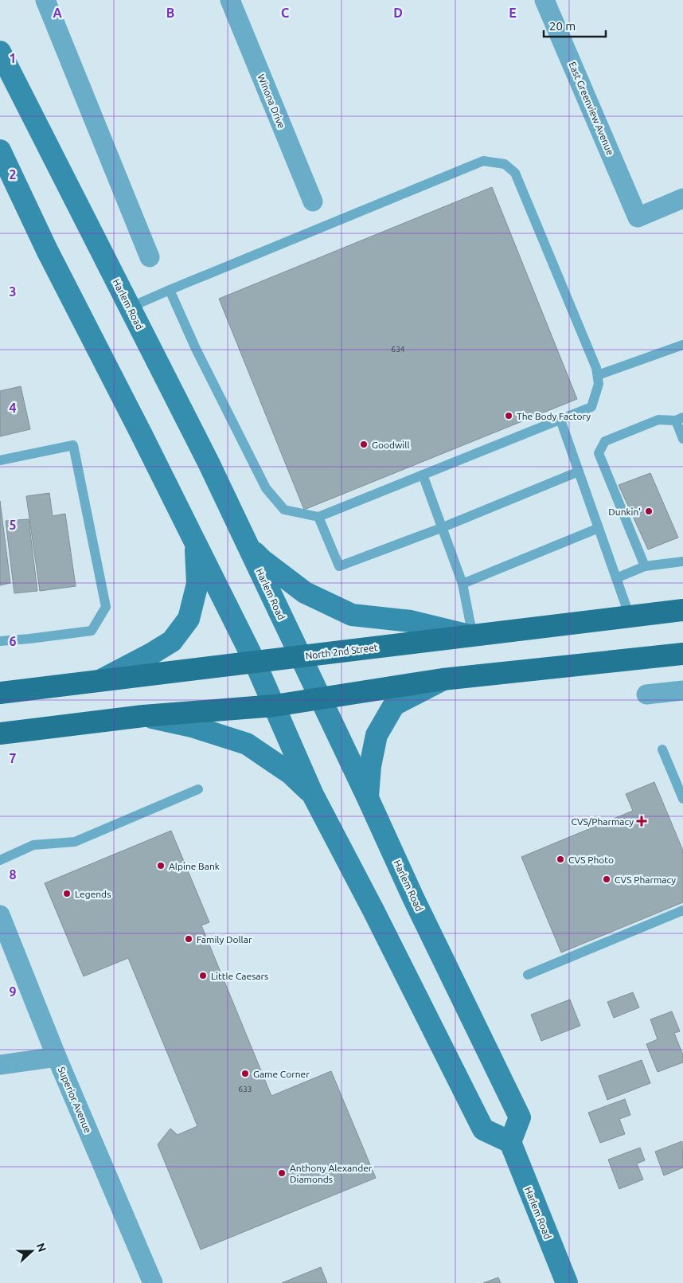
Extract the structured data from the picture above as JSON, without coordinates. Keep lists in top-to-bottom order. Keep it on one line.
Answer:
{"streets":{"main road":["Harlem Road","North 2nd Street"],"street":["Winona Drive","East Greenview Avenue","Superior Avenue"]},"crossings":[["Harlem Road","North 2nd Street"]],"places":{"other":["The Body Factory","Goodwill","Dunkin'","CVS Photo","Alpine Bank","CVS Pharmacy","Legends","Family Dollar","Little Caesars","Game Corner","Anthony Alexander Diamonds"],"health":["CVS/Pharmacy"]},"house_numbers":["634","633"],"scale_bar":"20 m","north":"right","grid":{"columns":["A","B","C","D","E"],"rows":["1","2","3","4","5","6","7","8","9"]}}
